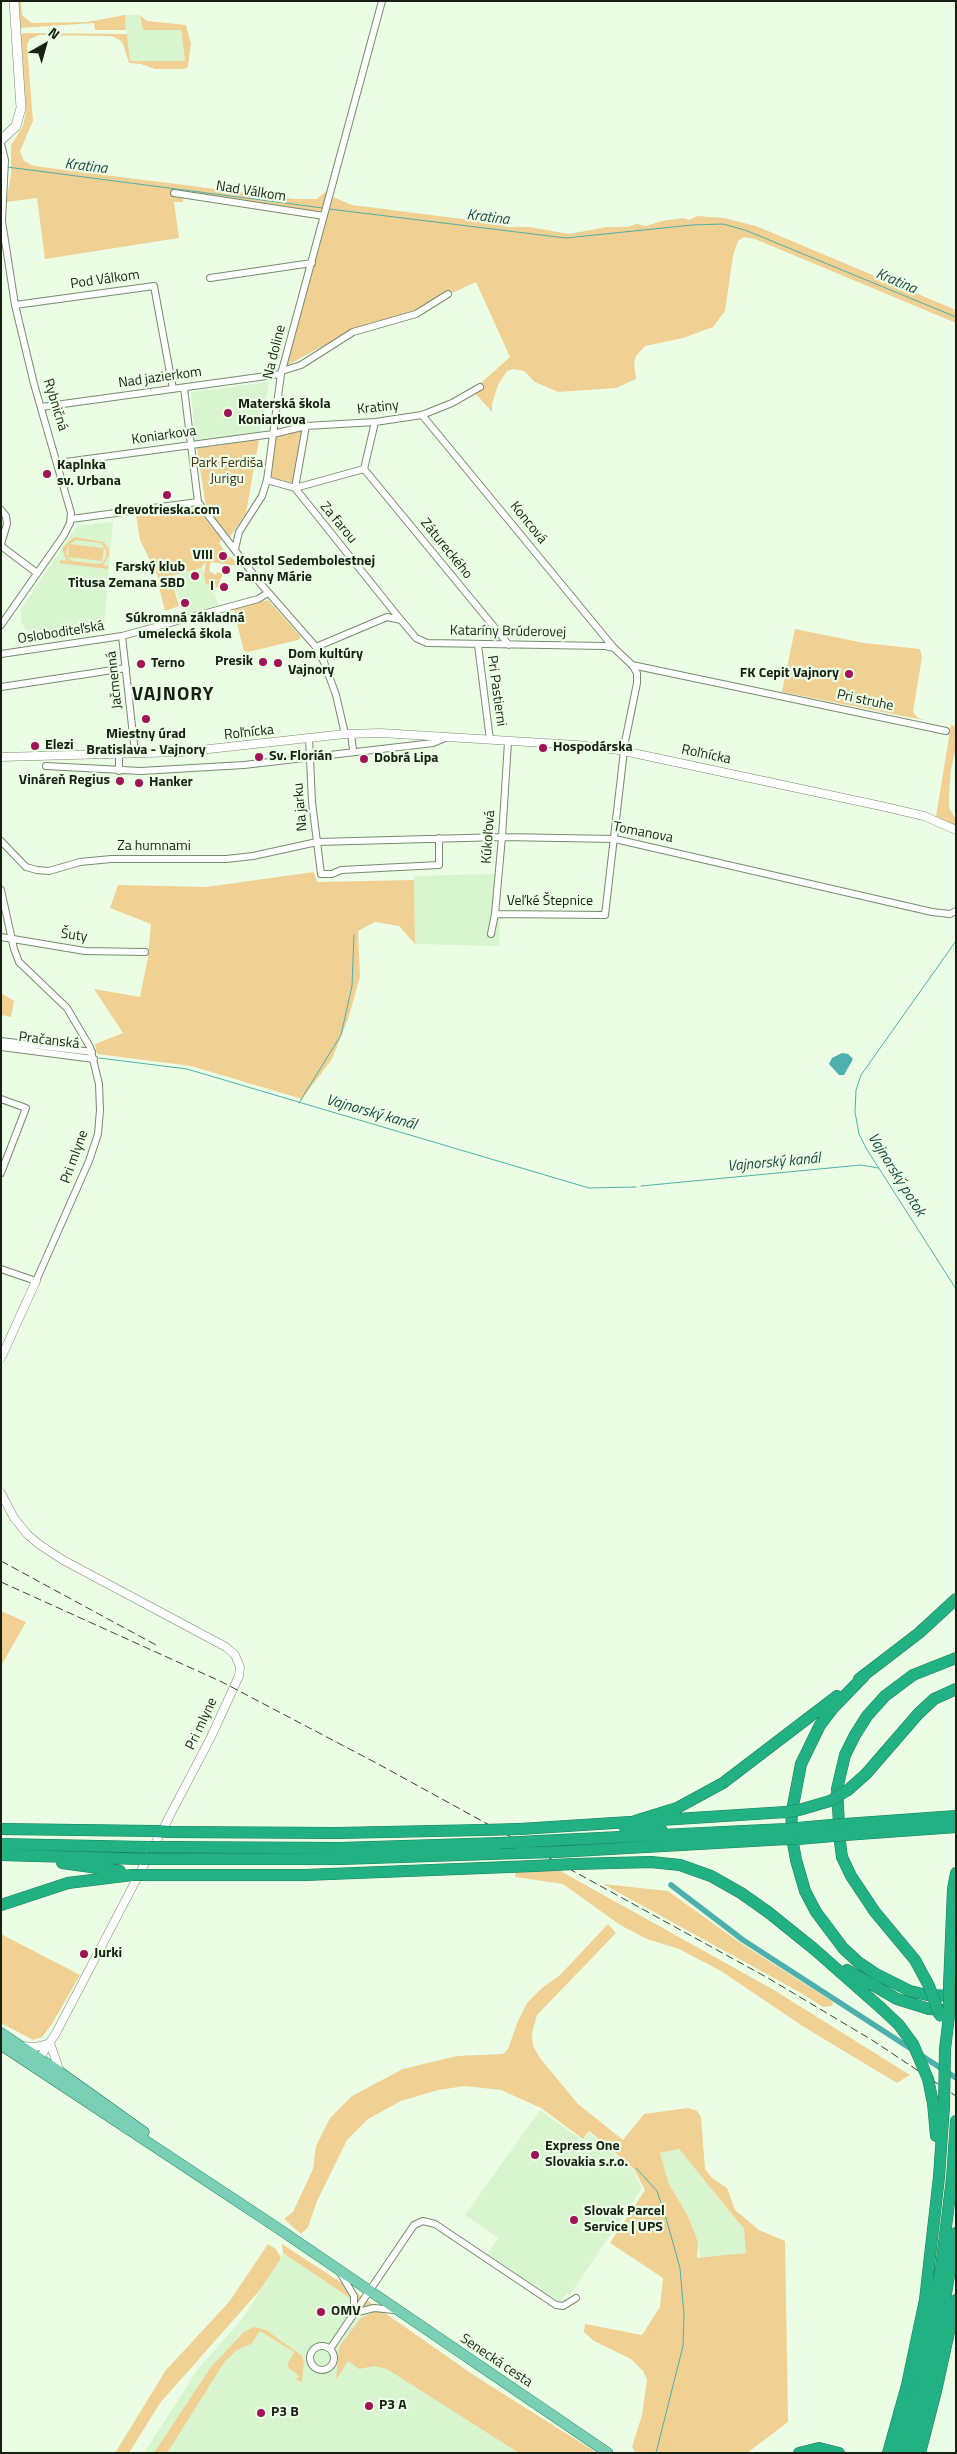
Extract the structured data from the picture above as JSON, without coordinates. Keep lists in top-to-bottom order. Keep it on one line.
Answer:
{"streets":{"main road":["Senecká cesta"],"street":["Nad Válkom","Pod Válkom","Na doline","Nad jazierkom","Rybničná","Kratiny","Koniarkova","Za farou","Koncová","Zátureckého","Kataríny Brúderovej","Osloboditeľská","Jačmenná","Pri Pastierni","Pri struhe","Roľnícka","Na jarku","Tomanova","Kúkoľová","Za humnami","Veľké Štepnice","Šuty","Pračanská","Pri mlyne"]},"crossings":[["Nad Válkom","Na doline"],["Pod Válkom","Nad jazierkom"],["Pod Válkom","Rybničná"],["Na doline","Nad jazierkom"],["Na doline","Kratiny"],["Na doline","Koniarkova"],["Nad jazierkom","Rybničná"],["Rybničná","Koniarkova"],["Kratiny","Koniarkova"],["Kratiny","Koncová"],["Za farou","Kataríny Brúderovej"],["Koncová","Kataríny Brúderovej"],["Zátureckého","Kataríny Brúderovej"],["Kataríny Brúderovej","Pri Pastierni"],["Osloboditeľská","Jačmenná"],["Jačmenná","Roľnícka"],["Pri Pastierni","Roľnícka"],["Roľnícka","Na jarku"],["Roľnícka","Kúkoľová"],["Na jarku","Tomanova"],["Na jarku","Za humnami"],["Tomanova","Kúkoľová"],["Tomanova","Za humnami"],["Tomanova","Veľké Štepnice"],["Kúkoľová","Veľké Štepnice"],["Šuty","Pri mlyne"],["Pračanská","Pri mlyne"]],"districts":["VAJNORY"],"water":["Kratina","Vajnorský kanál","Vajnorský potok"],"parks":["Park Ferdiša Jurigu"],"places":["Materská škola Koniarkova","Kaplnka sv. Urbana","drevotrieska.com","VIII","Kostol Sedembolestnej Panny Márie","Farský klub Titusa Zemana SBD","I","Súkromná základná umelecká škola","Presik","Dom kultúry Vajnory","Terno","FK Cepit Vajnory","Miestny úrad Bratislava - Vajnory","Elezi","Hospodárska","Sv. Florián","Dobrá Lipa","Vináreň Regius","Hanker","Jurki","Express One Slovakia s.r.o.","Slovak Parcel Service | UPS","OMV","P3 A","P3 B"],"north":"top right"}
